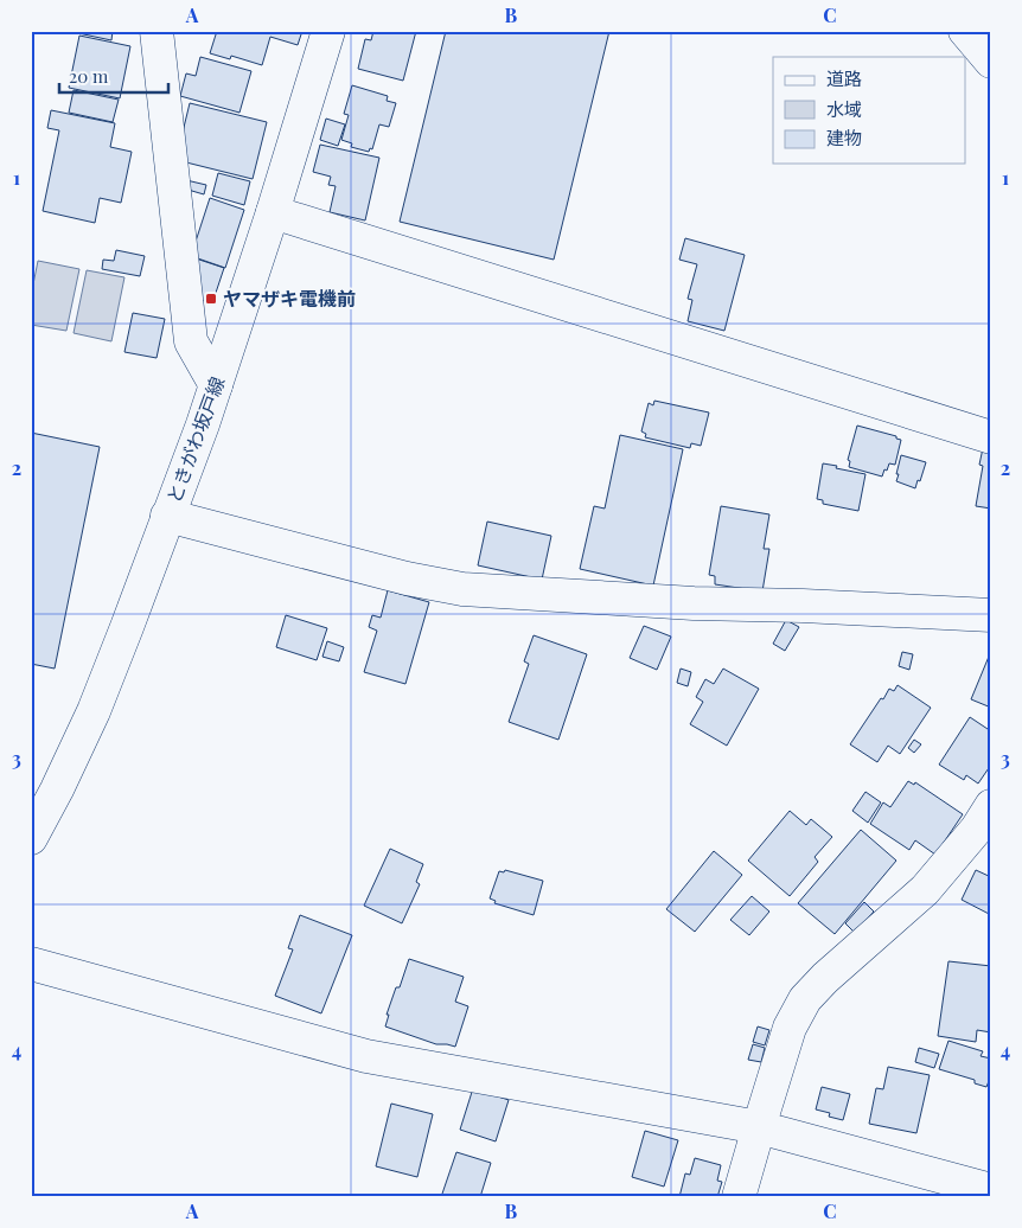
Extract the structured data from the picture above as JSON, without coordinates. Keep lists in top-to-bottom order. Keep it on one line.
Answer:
{"streets":{"street":["ときがわ坂戸線"]},"places":{"transit":["ヤマザキ電機前"]},"legend":["道路","水域","建物"],"scale_bar":"20 m","grid":{"columns":["A","B","C"],"rows":["1","2","3","4"]}}
